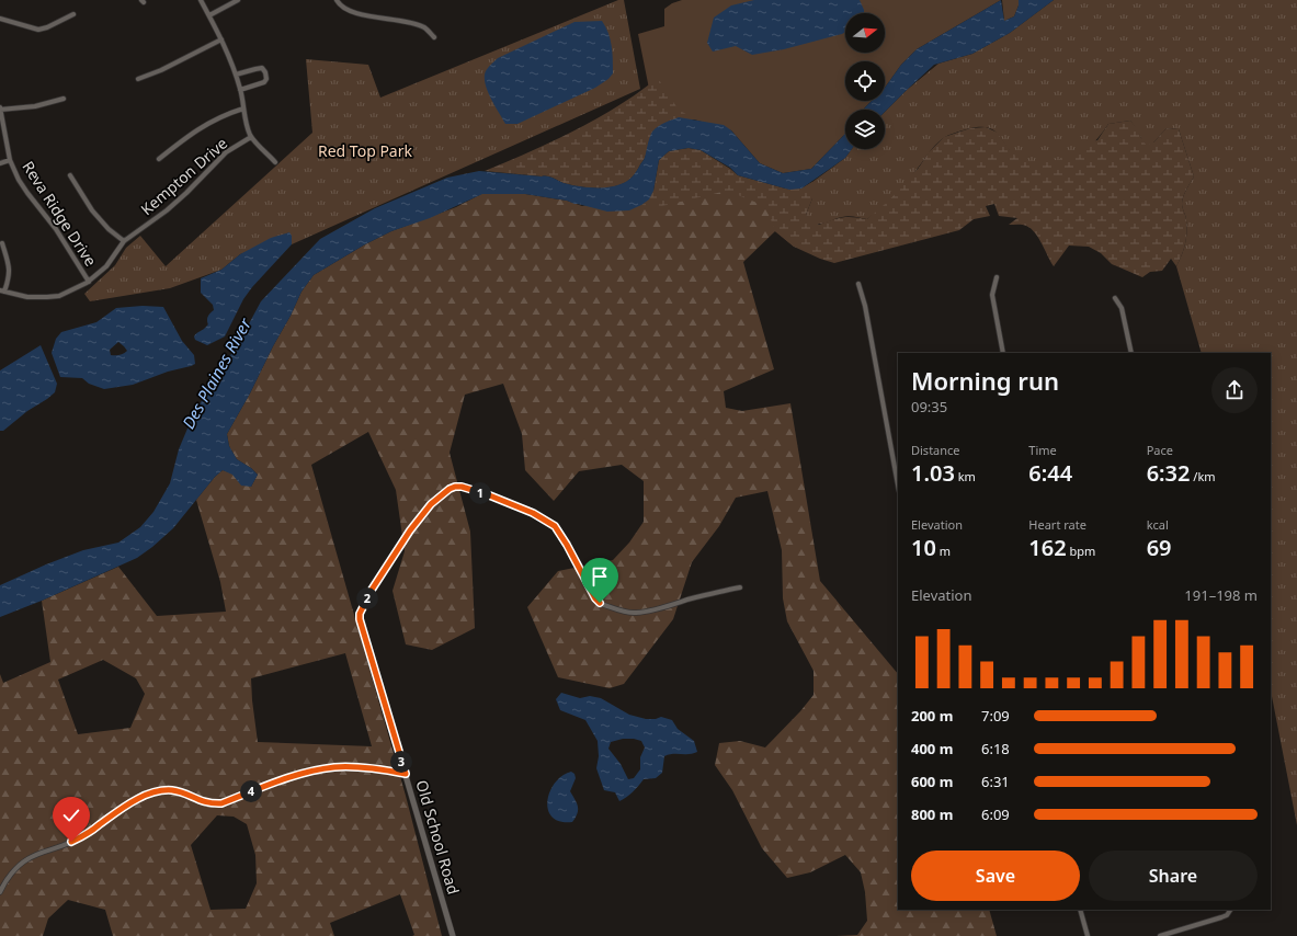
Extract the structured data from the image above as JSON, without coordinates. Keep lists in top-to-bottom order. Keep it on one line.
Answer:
{"streets":{"street":["Kempton Drive","Reva Ridge Drive","Old School Road"]},"crossings":[["Kempton Drive","Reva Ridge Drive"]],"water":["Des Plaines River"],"parks":["Red Top Park"],"north":"right","page":{"heading":["Morning run","09:35"],"stats":[["Distance","1.03 km"],["Time","6:44"],["Pace","6:32 /km"],["Elevation","10 m"],["Heart rate","162 bpm"],["kcal","69"]],"pins":["1","2","3","4"],"chart":["Elevation","191–198 m"],"list":[{"name":"200 m","note":"7:09"},{"name":"400 m","note":"6:18"},{"name":"600 m","note":"6:31"},{"name":"800 m","note":"6:09"}],"buttons":["Save","Share"]}}
